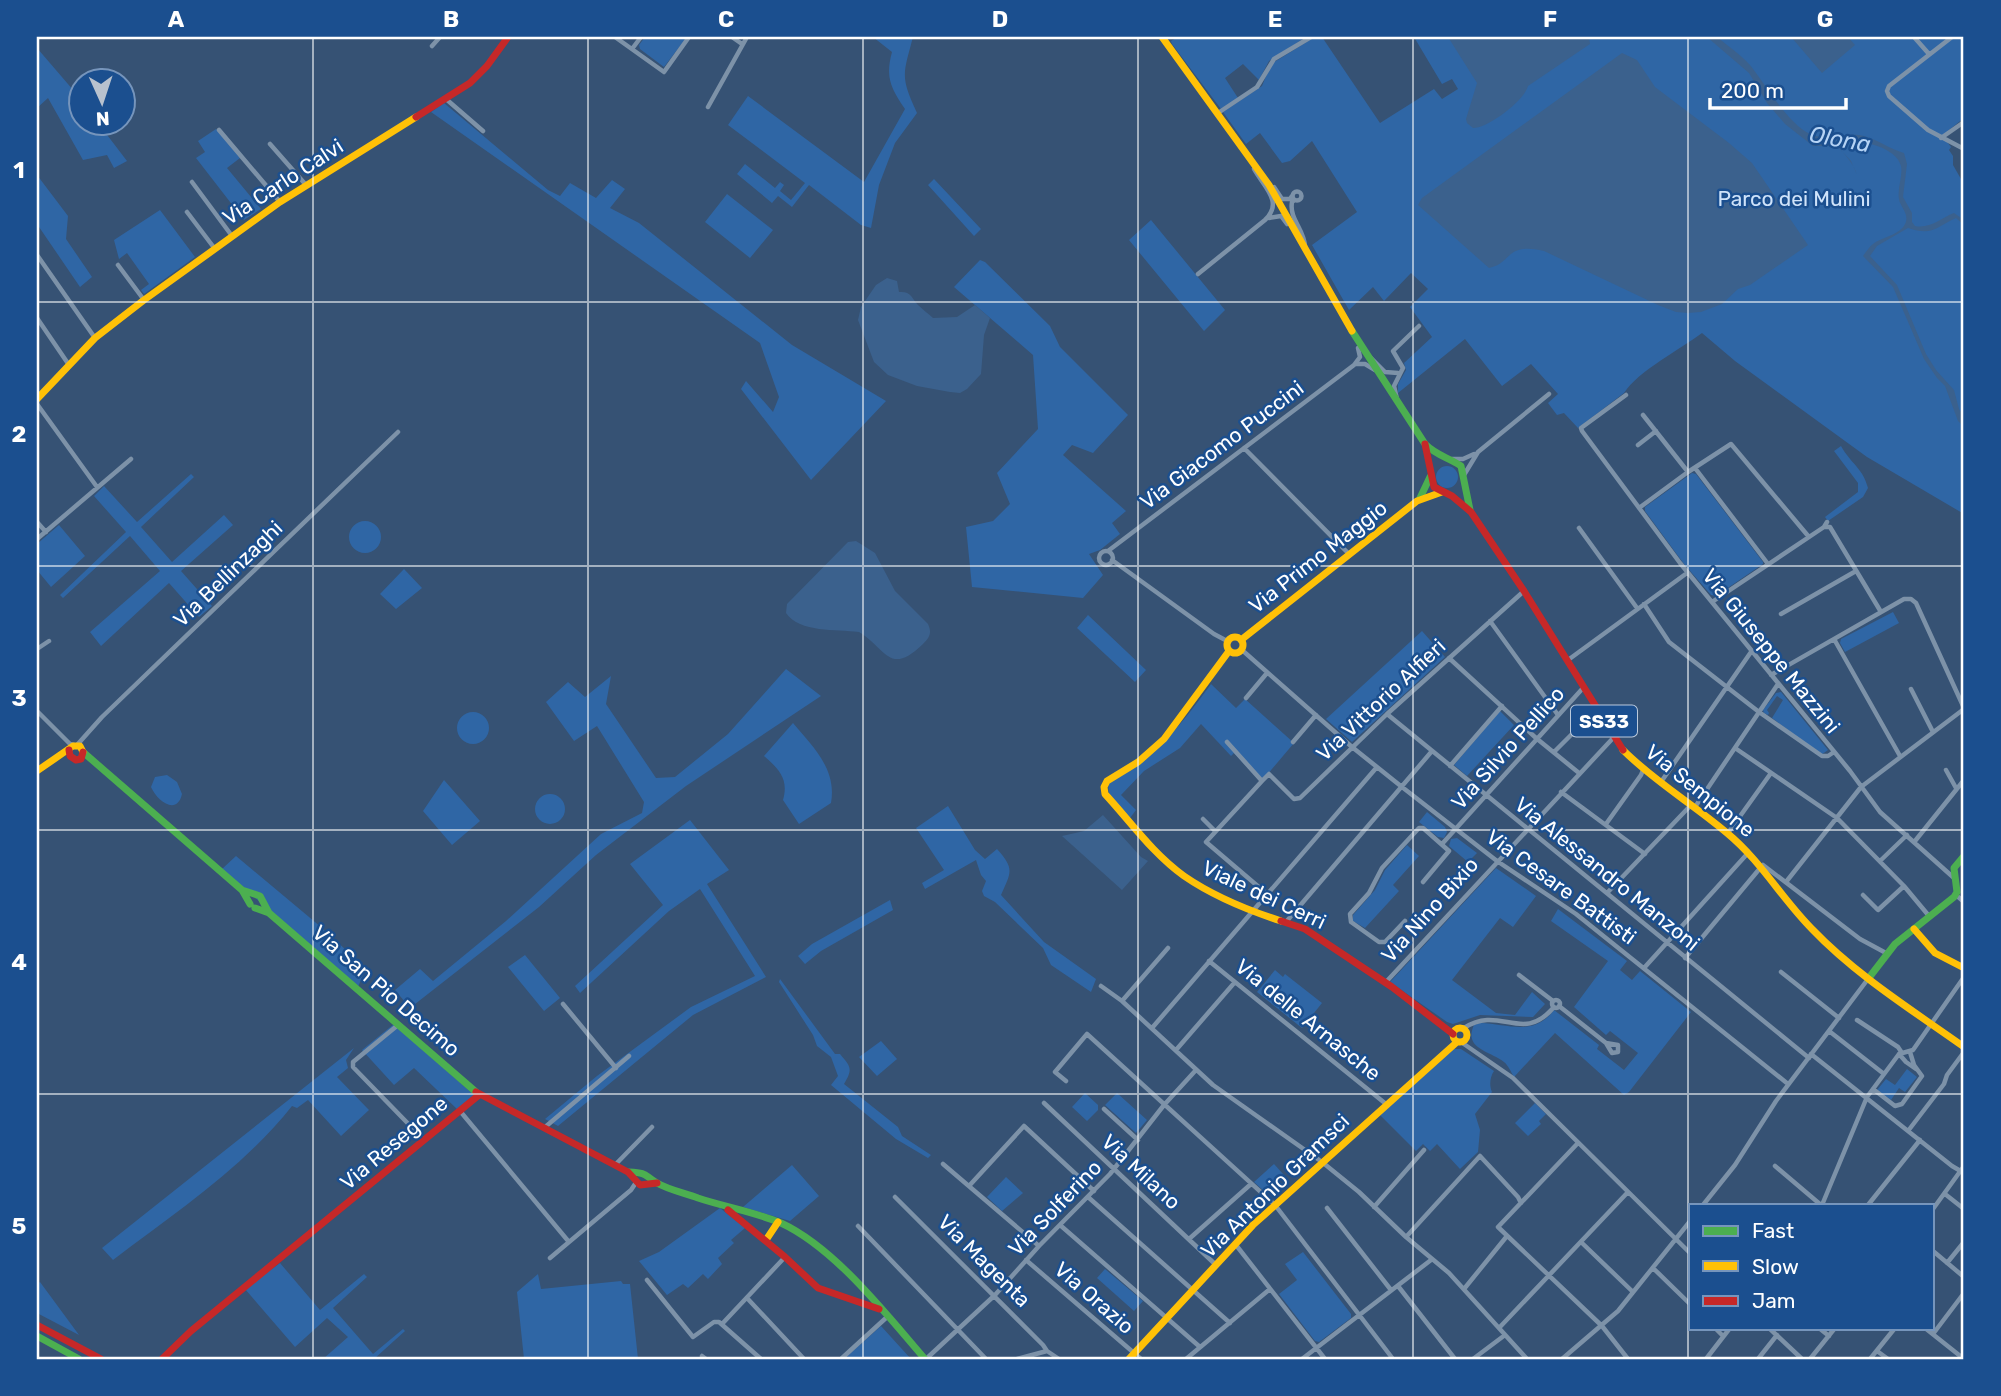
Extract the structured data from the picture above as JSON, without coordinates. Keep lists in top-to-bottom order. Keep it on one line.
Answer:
{"streets":{"main road":["Via Carlo Calvi","Via Primo Maggio","SS33","Via Sempione","Viale dei Cerri","Via San Pio Decimo","Via Resegone","Via Antonio Gramsci"],"street":["Via Giacomo Puccini","Via Bellinzaghi","Via Giuseppe Mazzini","Via Vittorio Alfieri","Via Silvio Pellico","Via Alessandro Manzoni","Via Cesare Battisti","Via Nino Bixio","Via delle Arnasche","Via Milano","Via Solferino","Via Magenta","Via Orazio"]},"crossings":[["Via Primo Maggio","SS33"],["Via Primo Maggio","Via Sempione"],["Via Primo Maggio","Via Cesare Battisti"],["Via Primo Maggio","Viale dei Cerri"],["Via Vittorio Alfieri","Via Sempione"],["Via Vittorio Alfieri","Via Alessandro Manzoni"],["Via Vittorio Alfieri","Via Cesare Battisti"],["SS33","Via Sempione"],["Via Silvio Pellico","Via Sempione"],["Via Silvio Pellico","Via Alessandro Manzoni"],["Via Silvio Pellico","Via Cesare Battisti"],["Via Sempione","Via Nino Bixio"],["Via Alessandro Manzoni","Via Nino Bixio"],["Via Cesare Battisti","Viale dei Cerri"],["Via Cesare Battisti","Via Nino Bixio"],["Viale dei Cerri","Via Nino Bixio"],["Viale dei Cerri","Via Antonio Gramsci"],["Via San Pio Decimo","Via Resegone"],["Via delle Arnasche","Via Antonio Gramsci"],["Via Milano","Via Antonio Gramsci"],["Via Milano","Via Solferino"],["Via Antonio Gramsci","Via Orazio"],["Via Solferino","Via Magenta"],["Via Solferino","Via Orazio"]],"water":["Olona"],"parks":["Parco dei Mulini"],"legend":["Fast","Slow","Jam"],"scale_bar":"200 m","north":"bottom","grid":{"columns":["A","B","C","D","E","F","G"],"rows":["1","2","3","4","5"]}}
